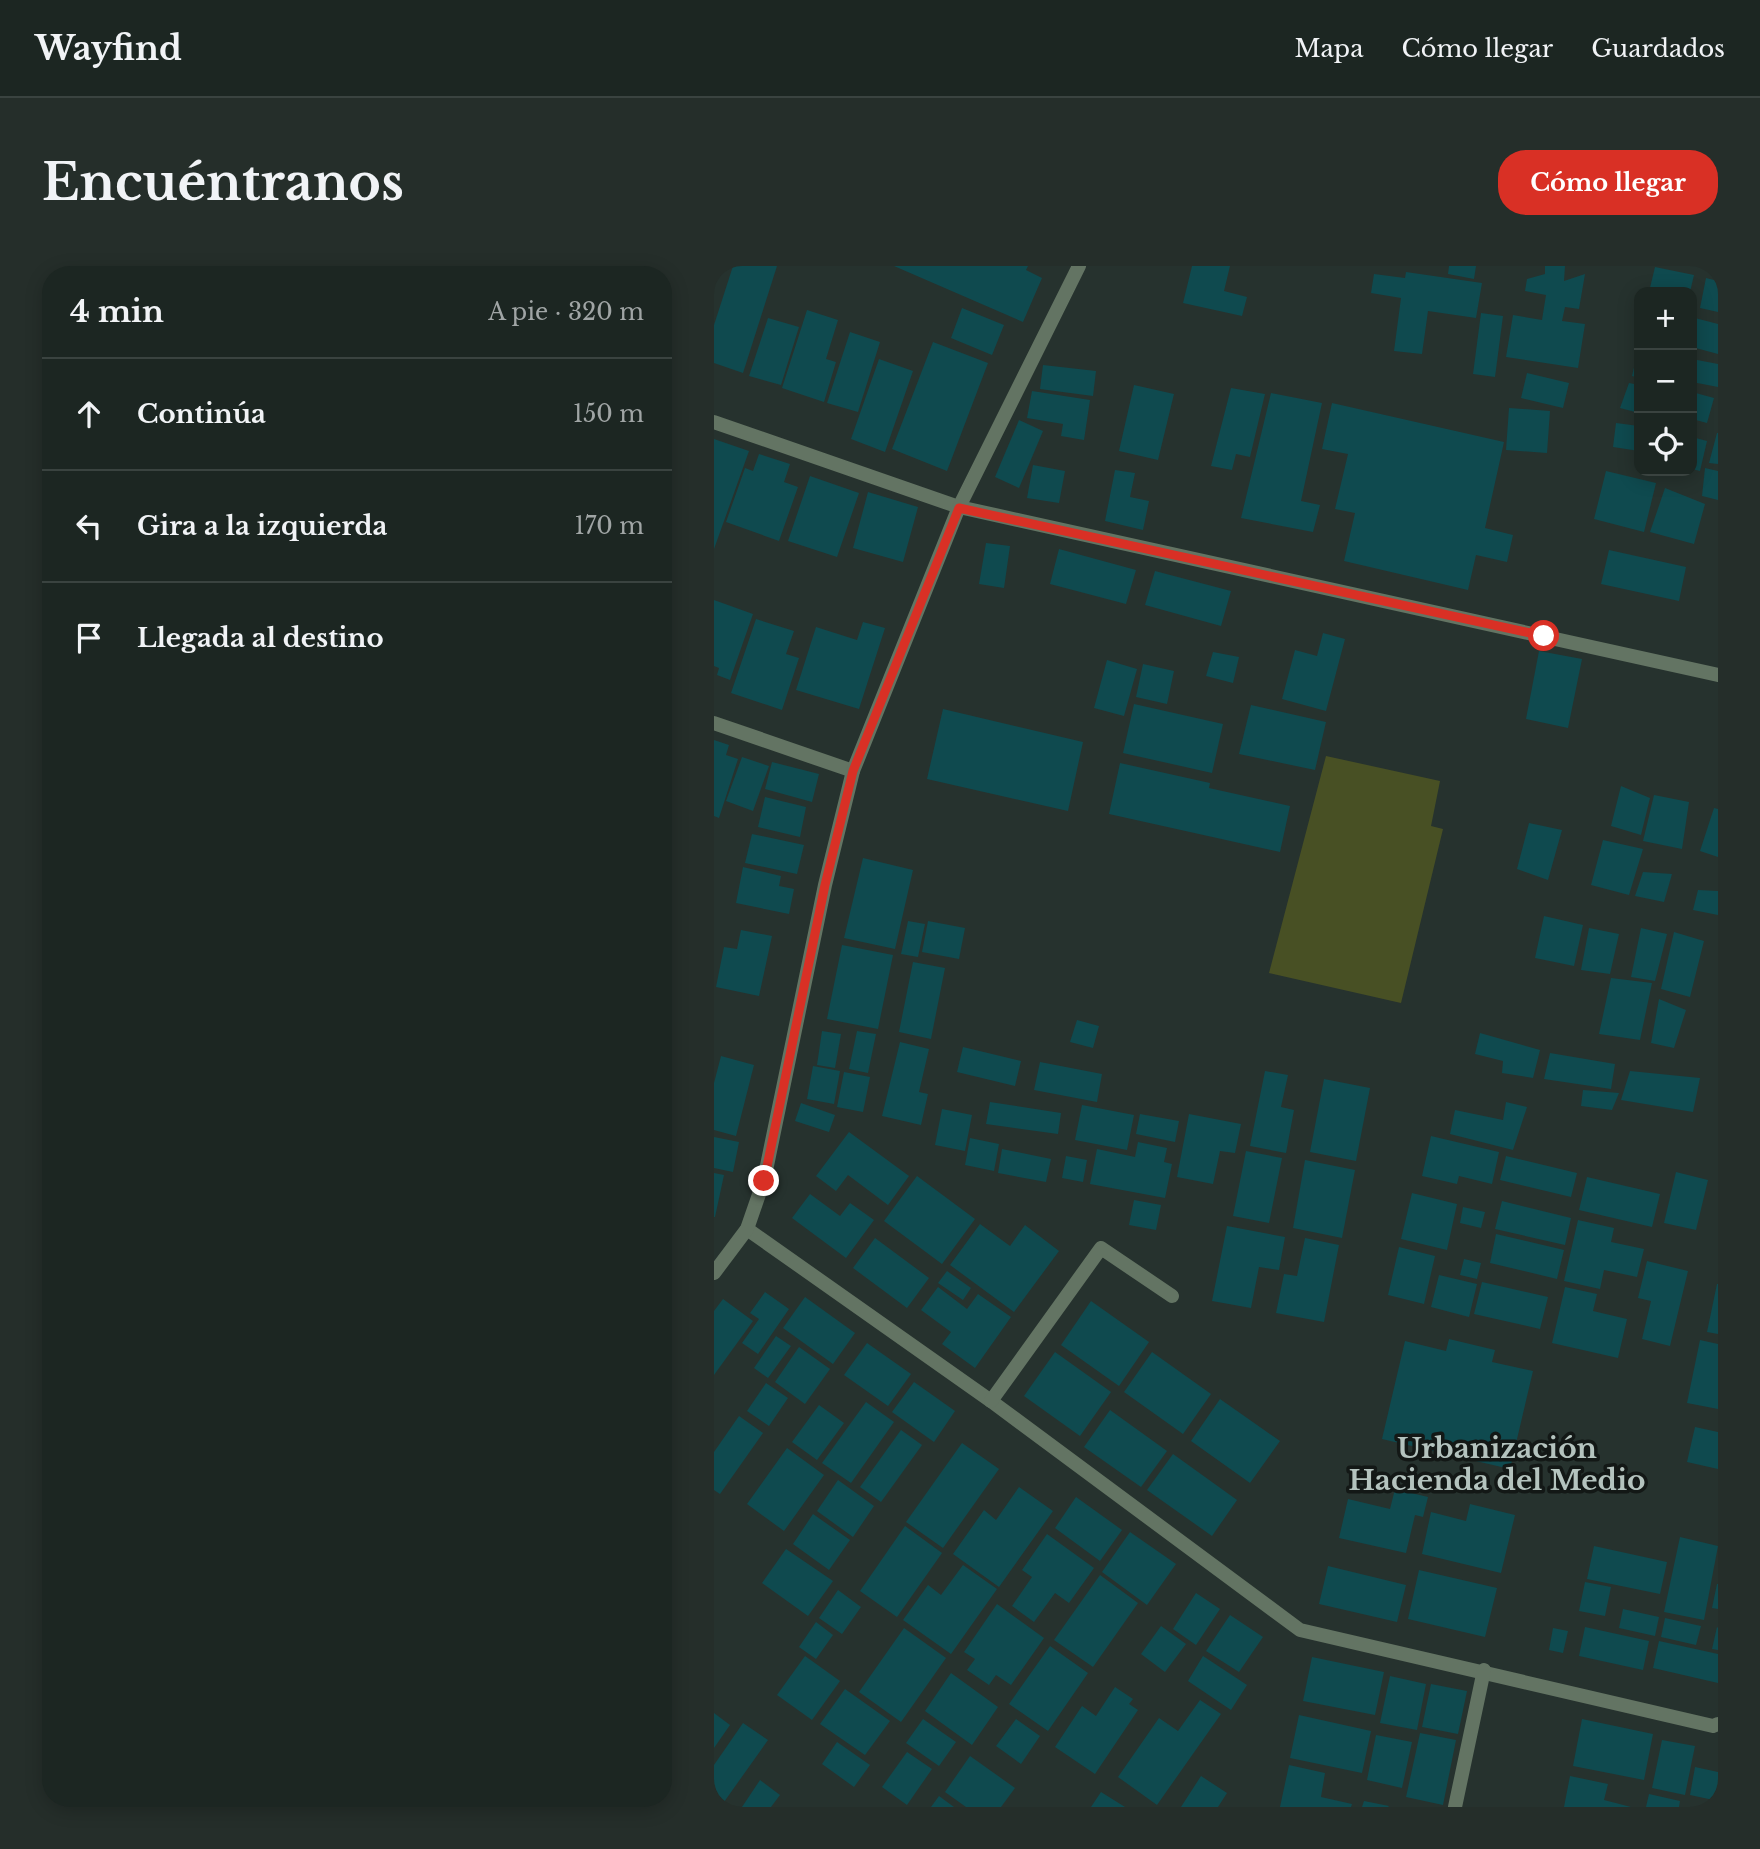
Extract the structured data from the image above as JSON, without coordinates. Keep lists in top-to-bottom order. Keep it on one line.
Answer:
{"districts":["Urbanización Hacienda del Medio"],"page":{"header":"Wayfind","nav":["Mapa","Cómo llegar","Guardados"],"buttons":"Cómo llegar","title":"Encuéntranos","heading":["4 min","A pie · 320 m"],"map_buttons":["+","−"],"list":[["Continúa","150 m"],["Gira a la izquierda","170 m"],"Llegada al destino"]}}
